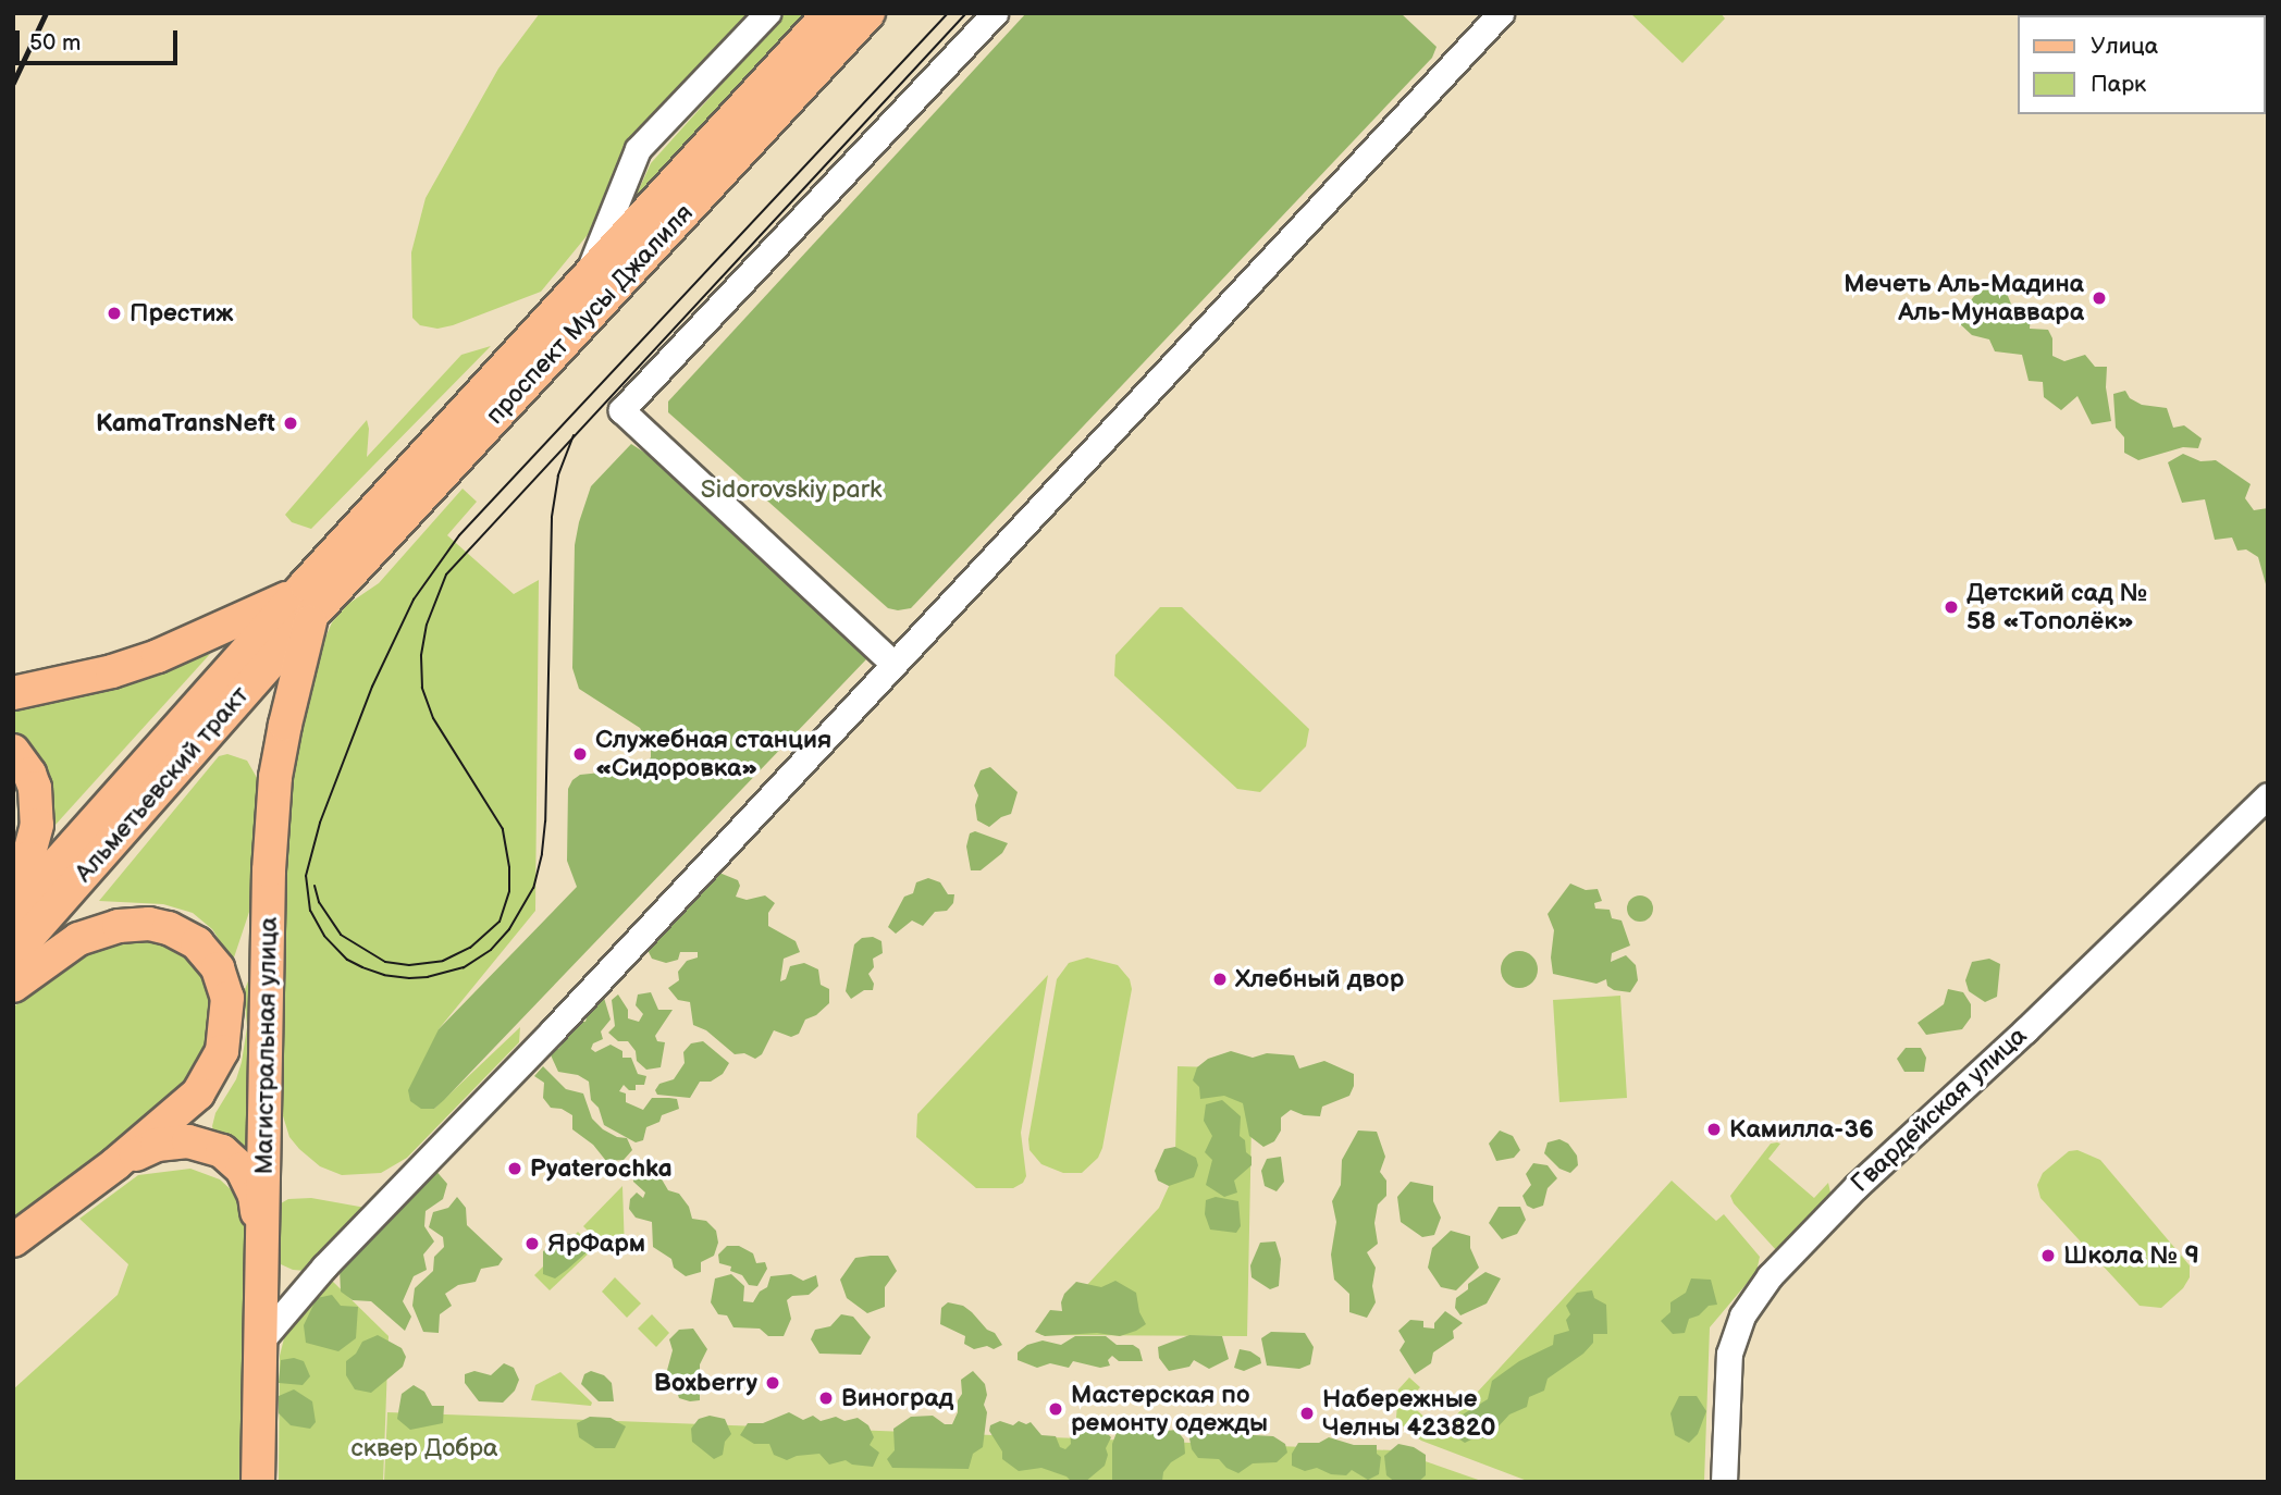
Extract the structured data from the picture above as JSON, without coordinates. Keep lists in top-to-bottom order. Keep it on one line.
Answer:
{"streets":{"main road":["проспект Мусы Джалиля","Альметьевский тракт","Магистральная улица"],"street":["Гвардейская улица"]},"crossings":[["проспект Мусы Джалиля","Альметьевский тракт"],["проспект Мусы Джалиля","Магистральная улица"],["Альметьевский тракт","Магистральная улица"]],"parks":["Sidorovskiy park","сквер Добра"],"places":["Мечеть Аль-Мадина Аль-Мунаввара","Престиж","KamaTransNeft","Детский сад № 58 «Тополёк»","Служебная станция «Сидоровка»","Хлебный двор","Камилла-36","Pyaterochka","ЯрФарм","Школа № 9","Boxberry","Виноград","Мастерская по ремонту одежды","Набережные Челны 423820"],"legend":["Улица","Парк"],"scale_bar":"50 m"}
